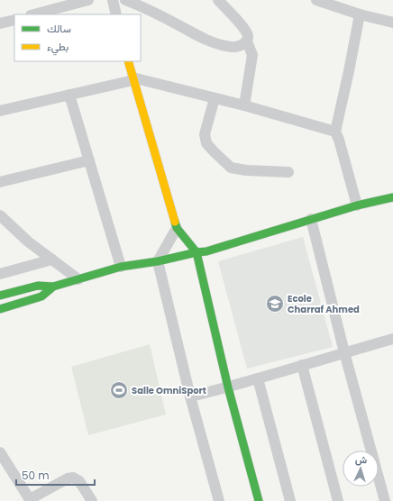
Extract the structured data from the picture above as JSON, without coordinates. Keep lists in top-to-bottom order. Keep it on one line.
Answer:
{"places":{"school or university":["Ecole Charraf Ahmed"],"sports":["Salle OmniSport"]},"legend":["سالك","بطيء"],"scale_bar":"50 m","north":"top"}
